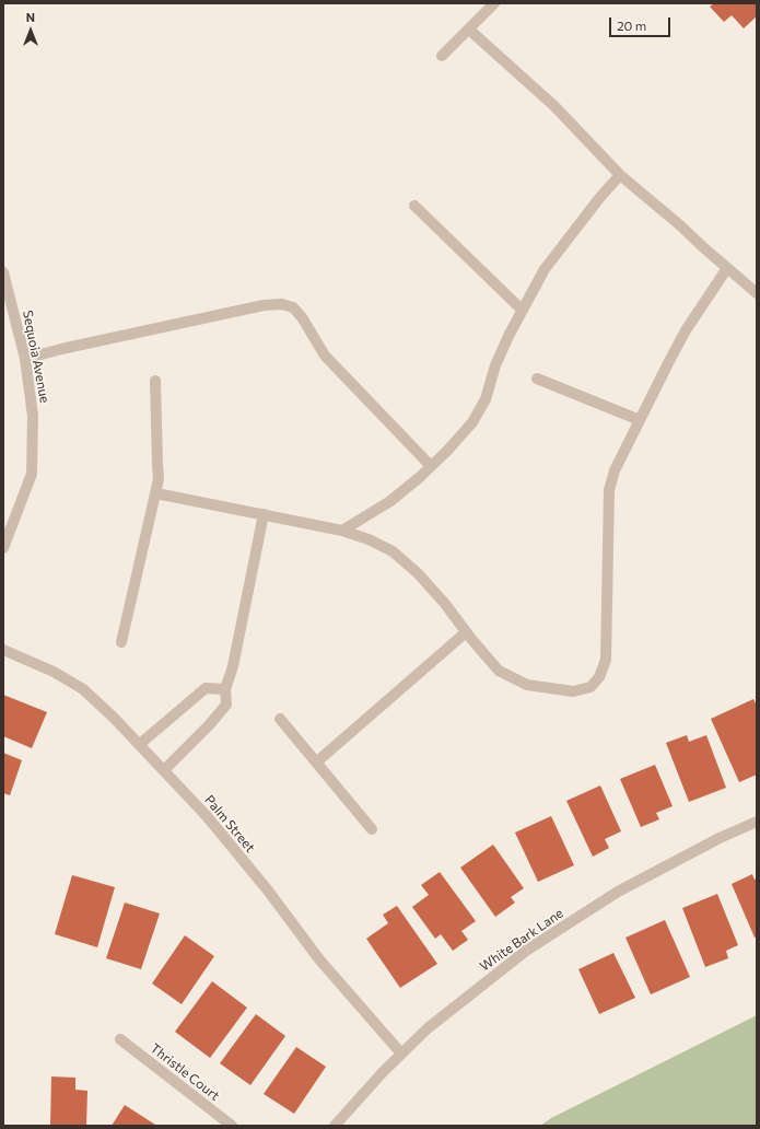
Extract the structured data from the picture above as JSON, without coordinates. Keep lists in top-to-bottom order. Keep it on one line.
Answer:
{"streets":{"street":["Sequoia Avenue","Palm Street","White Bark Lane","Thristle Court"]},"crossings":[["Palm Street","White Bark Lane"]],"scale_bar":"20 m","north":"top"}
